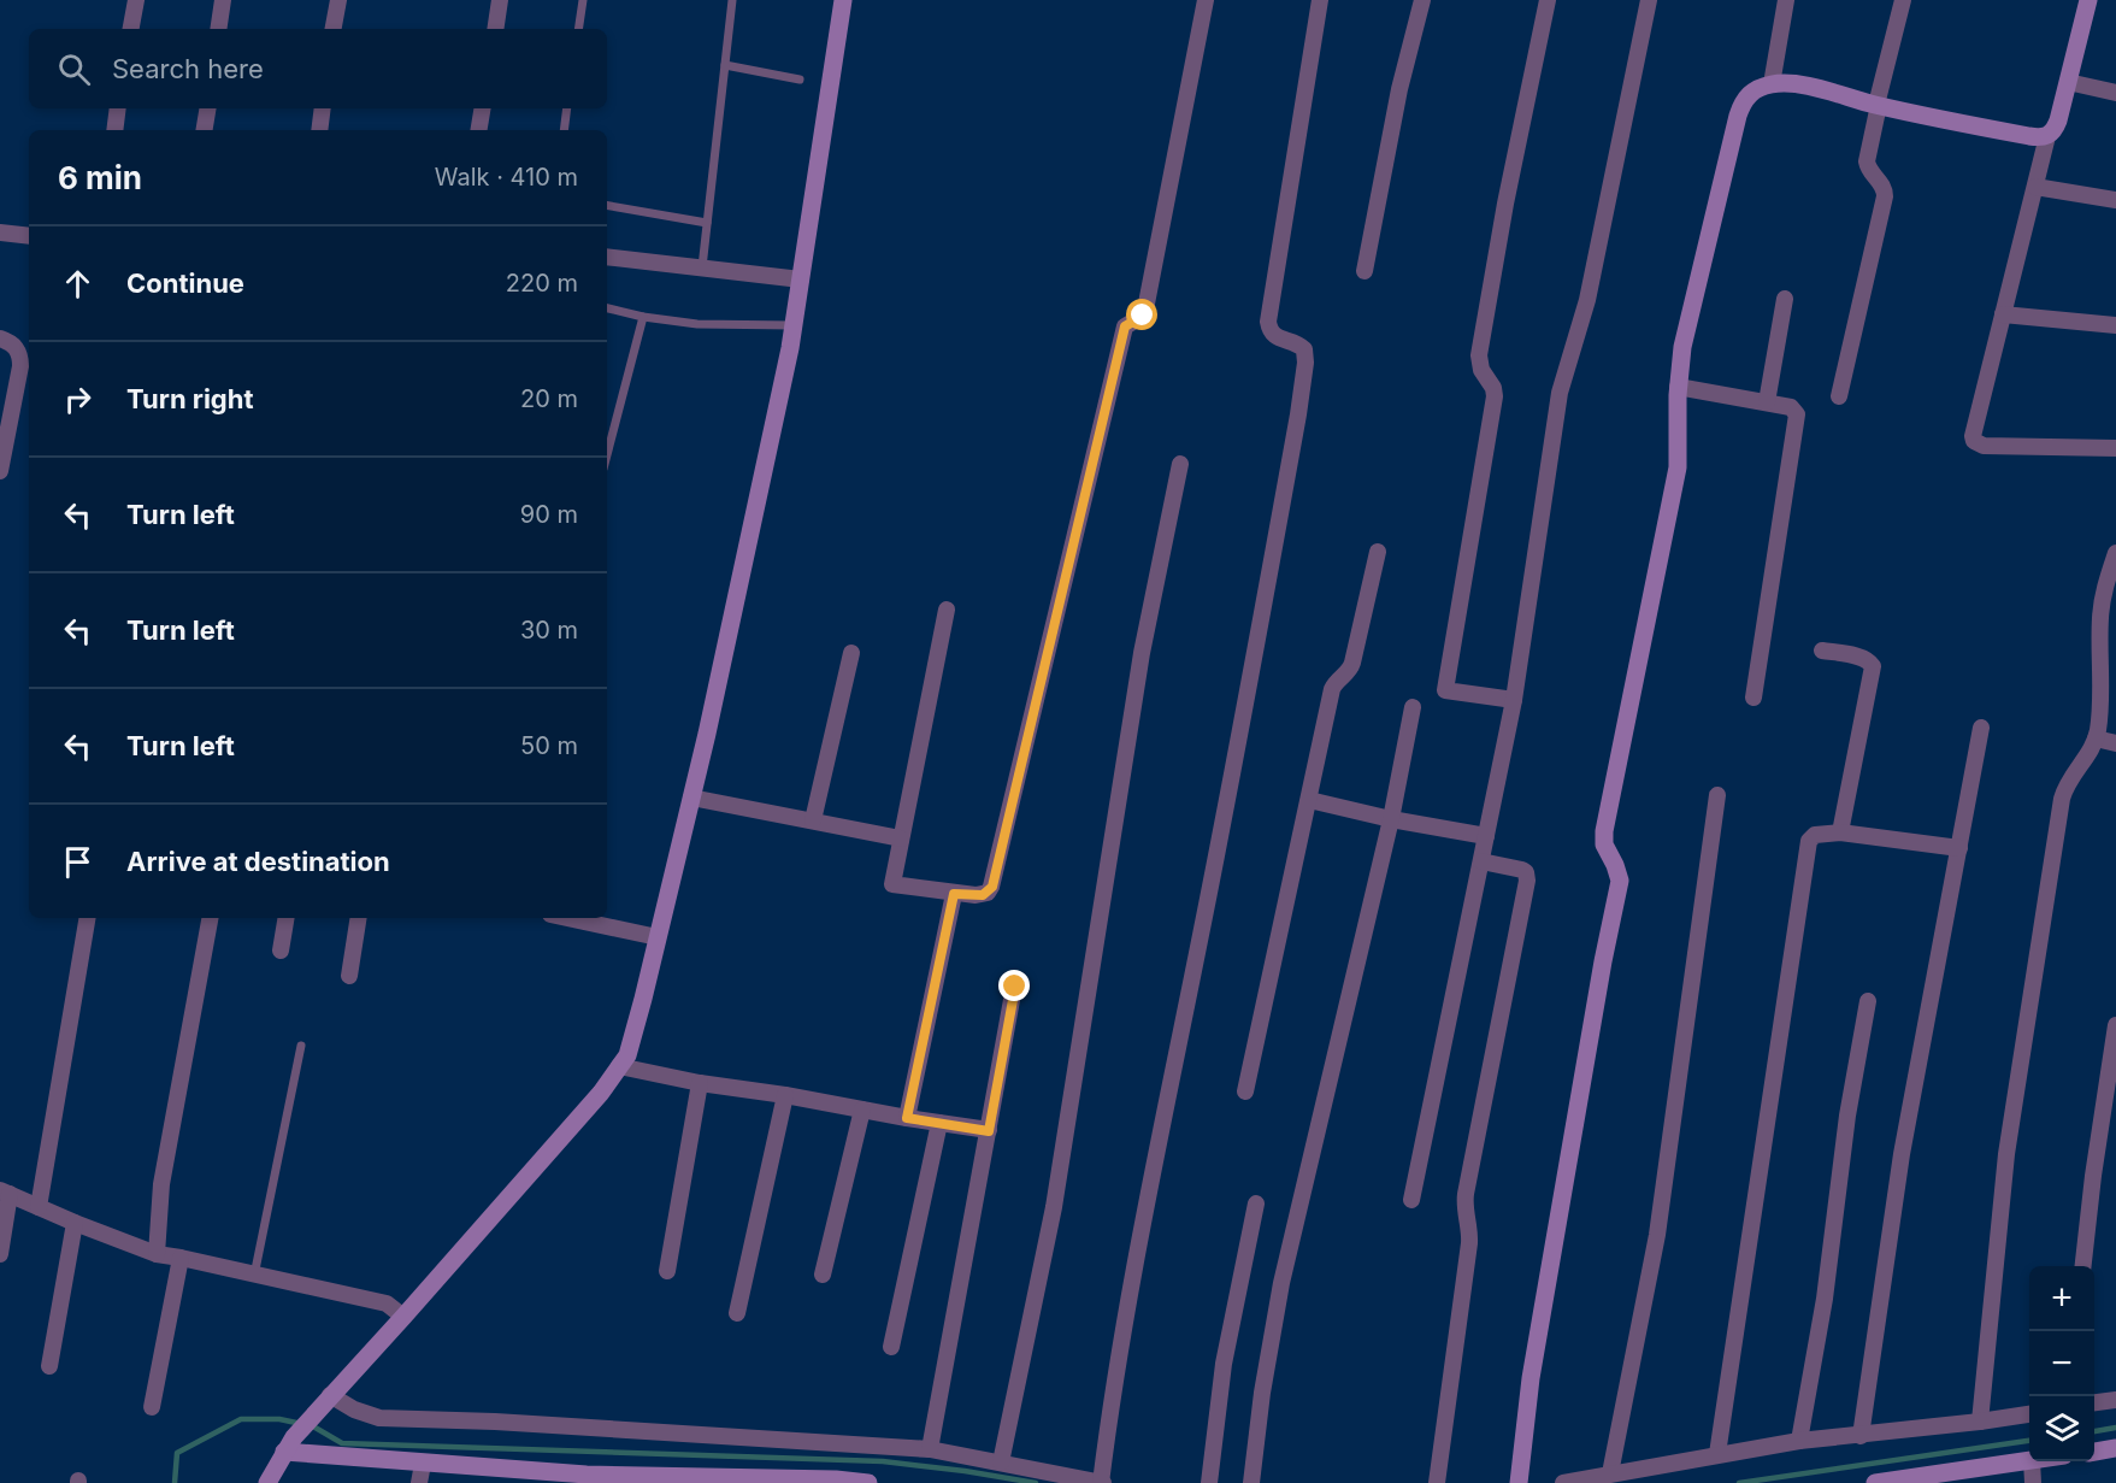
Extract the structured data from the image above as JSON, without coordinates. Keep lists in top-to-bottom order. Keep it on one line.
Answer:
{"page":{"search":"Search here","heading":["6 min","Walk · 410 m"],"list":[["Continue","220 m"],["Turn right","20 m"],["Turn left","90 m"],["Turn left","30 m"],["Turn left","50 m"],"Arrive at destination"],"map_buttons":["+","−"]}}
